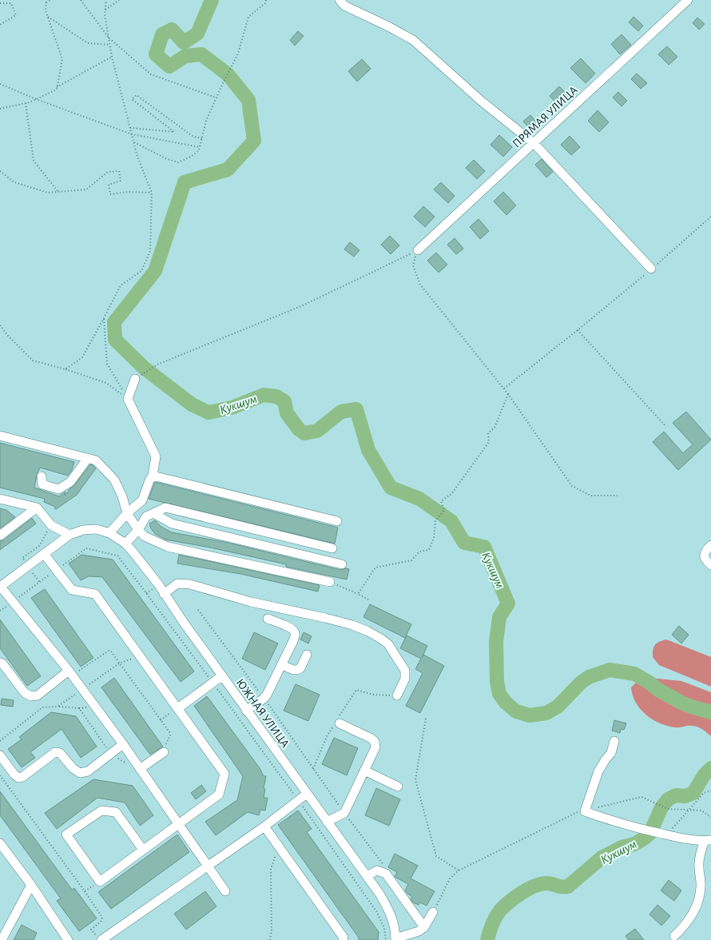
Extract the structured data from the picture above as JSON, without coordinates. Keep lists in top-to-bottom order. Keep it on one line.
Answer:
{"streets":{"street":["ПРЯМАЯ УЛИЦА","ЮЖНАЯ УЛИЦА"]},"water":["Кукшум"]}
